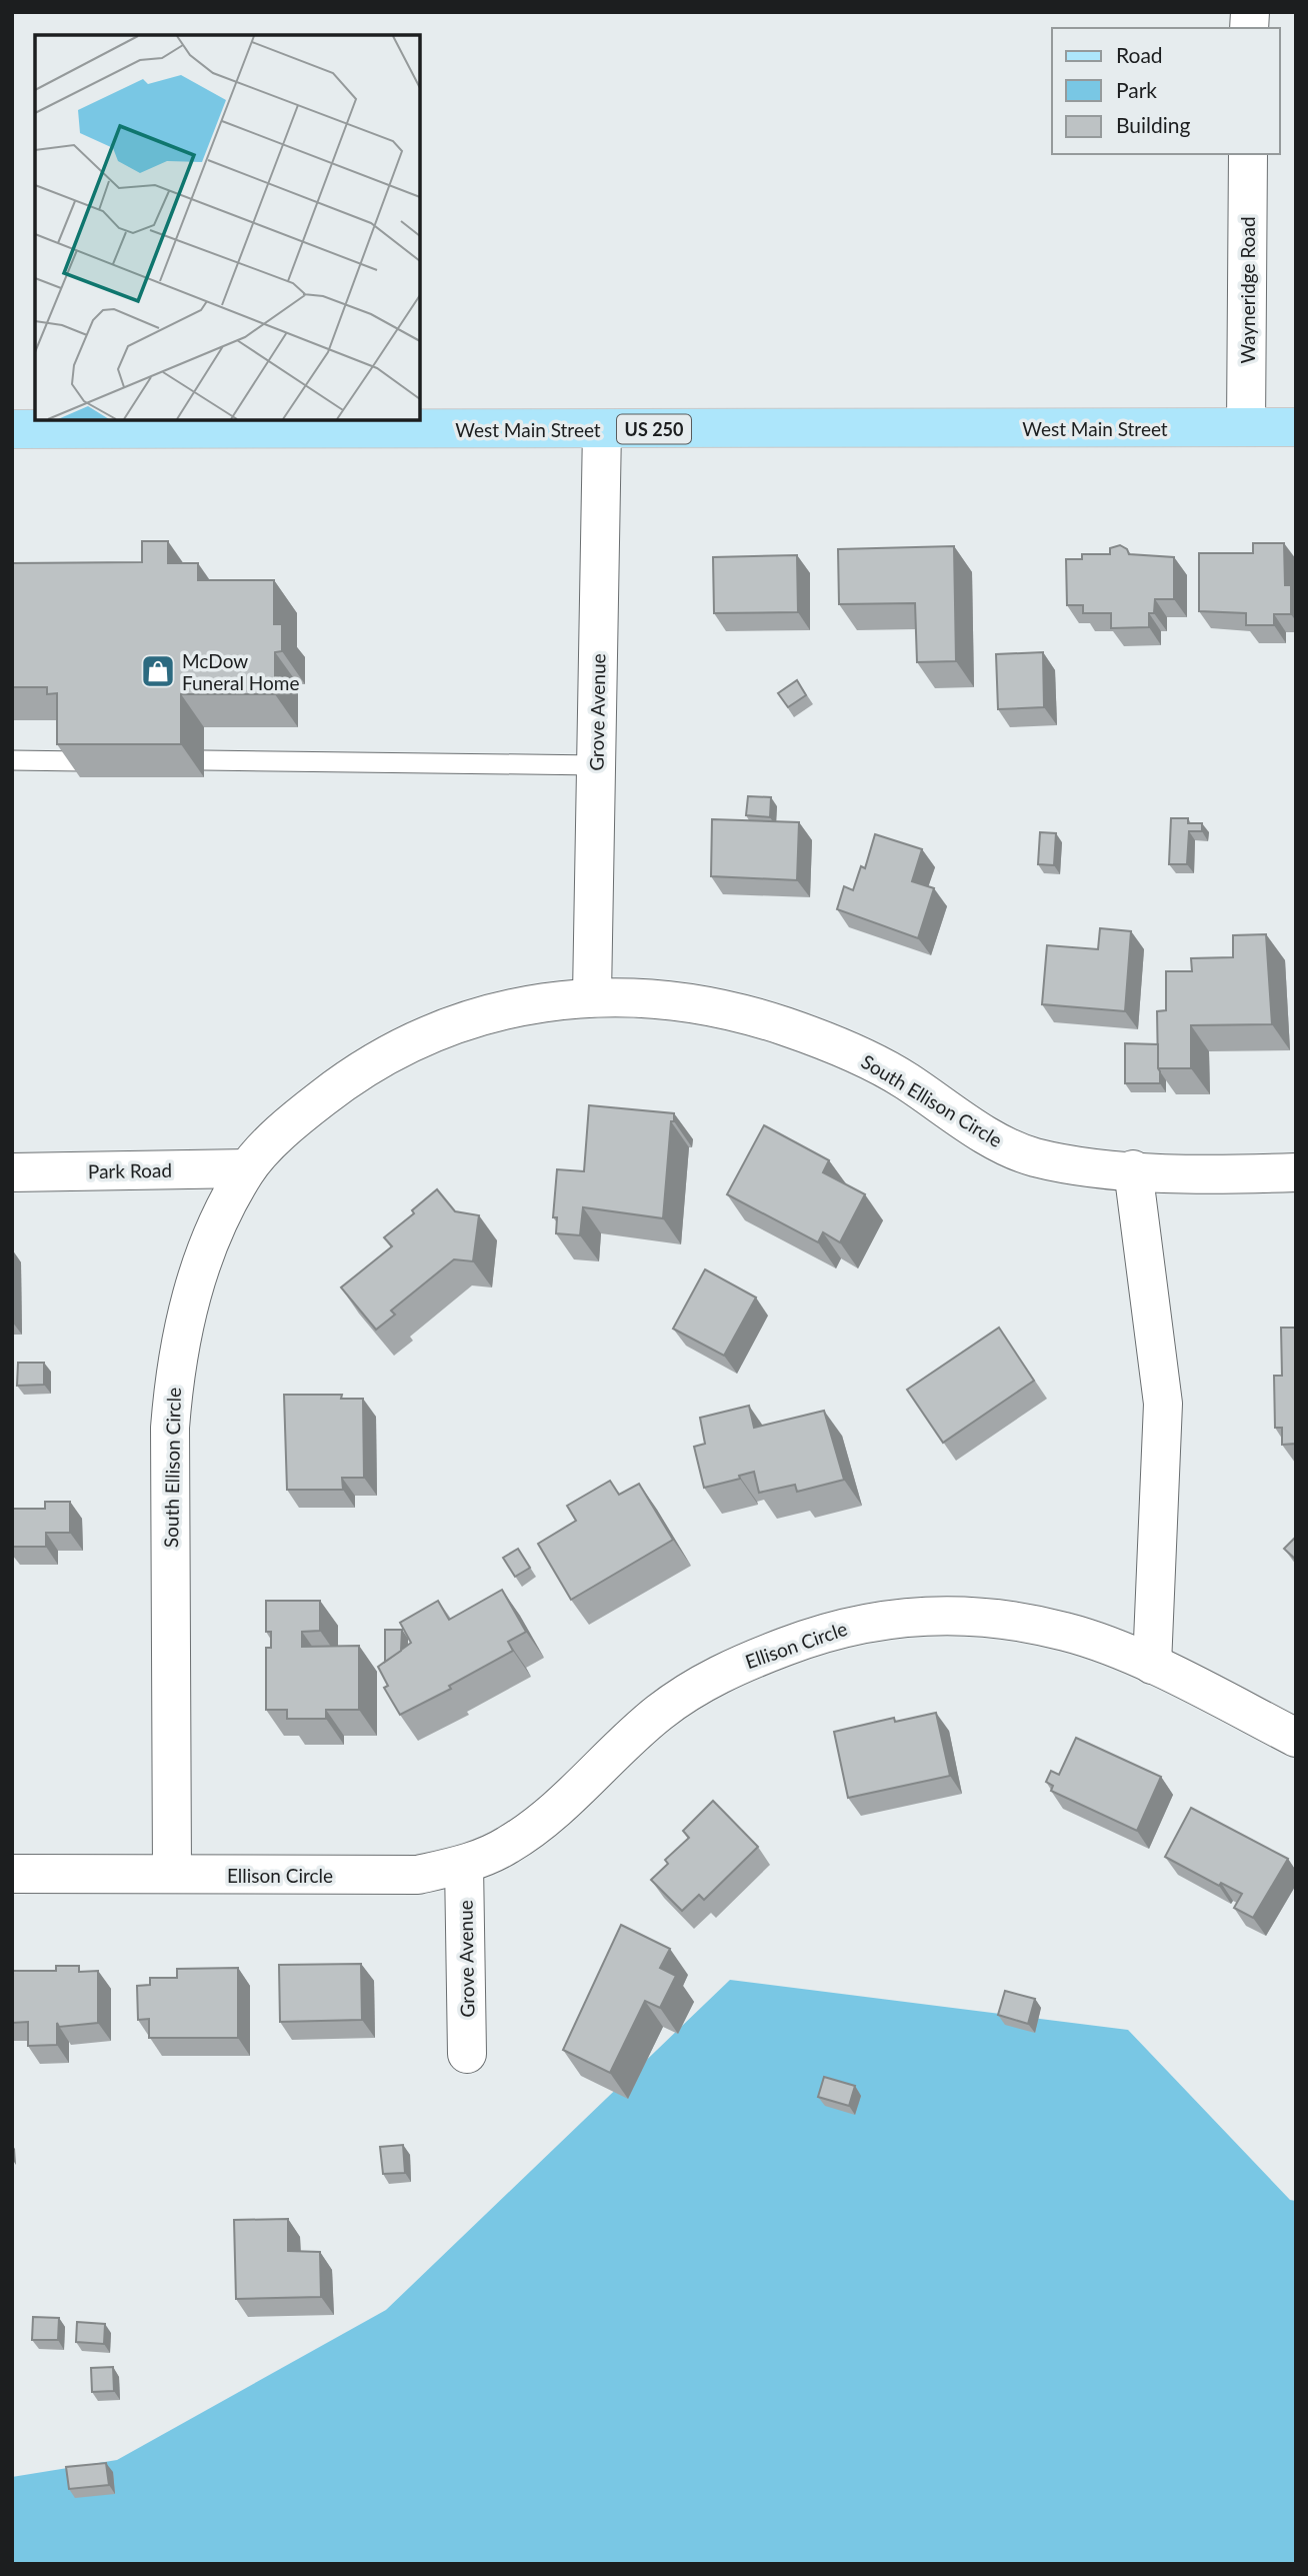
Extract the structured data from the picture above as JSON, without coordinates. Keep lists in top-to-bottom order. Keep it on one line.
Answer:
{"streets":{"main road":["West Main Street","US 250"],"street":["Wayneridge Road","Grove Avenue","South Ellison Circle","Park Road","Ellison Circle"]},"crossings":[["Wayneridge Road","West Main Street"],["West Main Street","Grove Avenue"],["Grove Avenue","South Ellison Circle"],["Grove Avenue","Ellison Circle"],["South Ellison Circle","Park Road"],["South Ellison Circle","Ellison Circle"]],"places":{"shop":["McDow Funeral Home"]},"legend":["Road","Park","Building"]}
